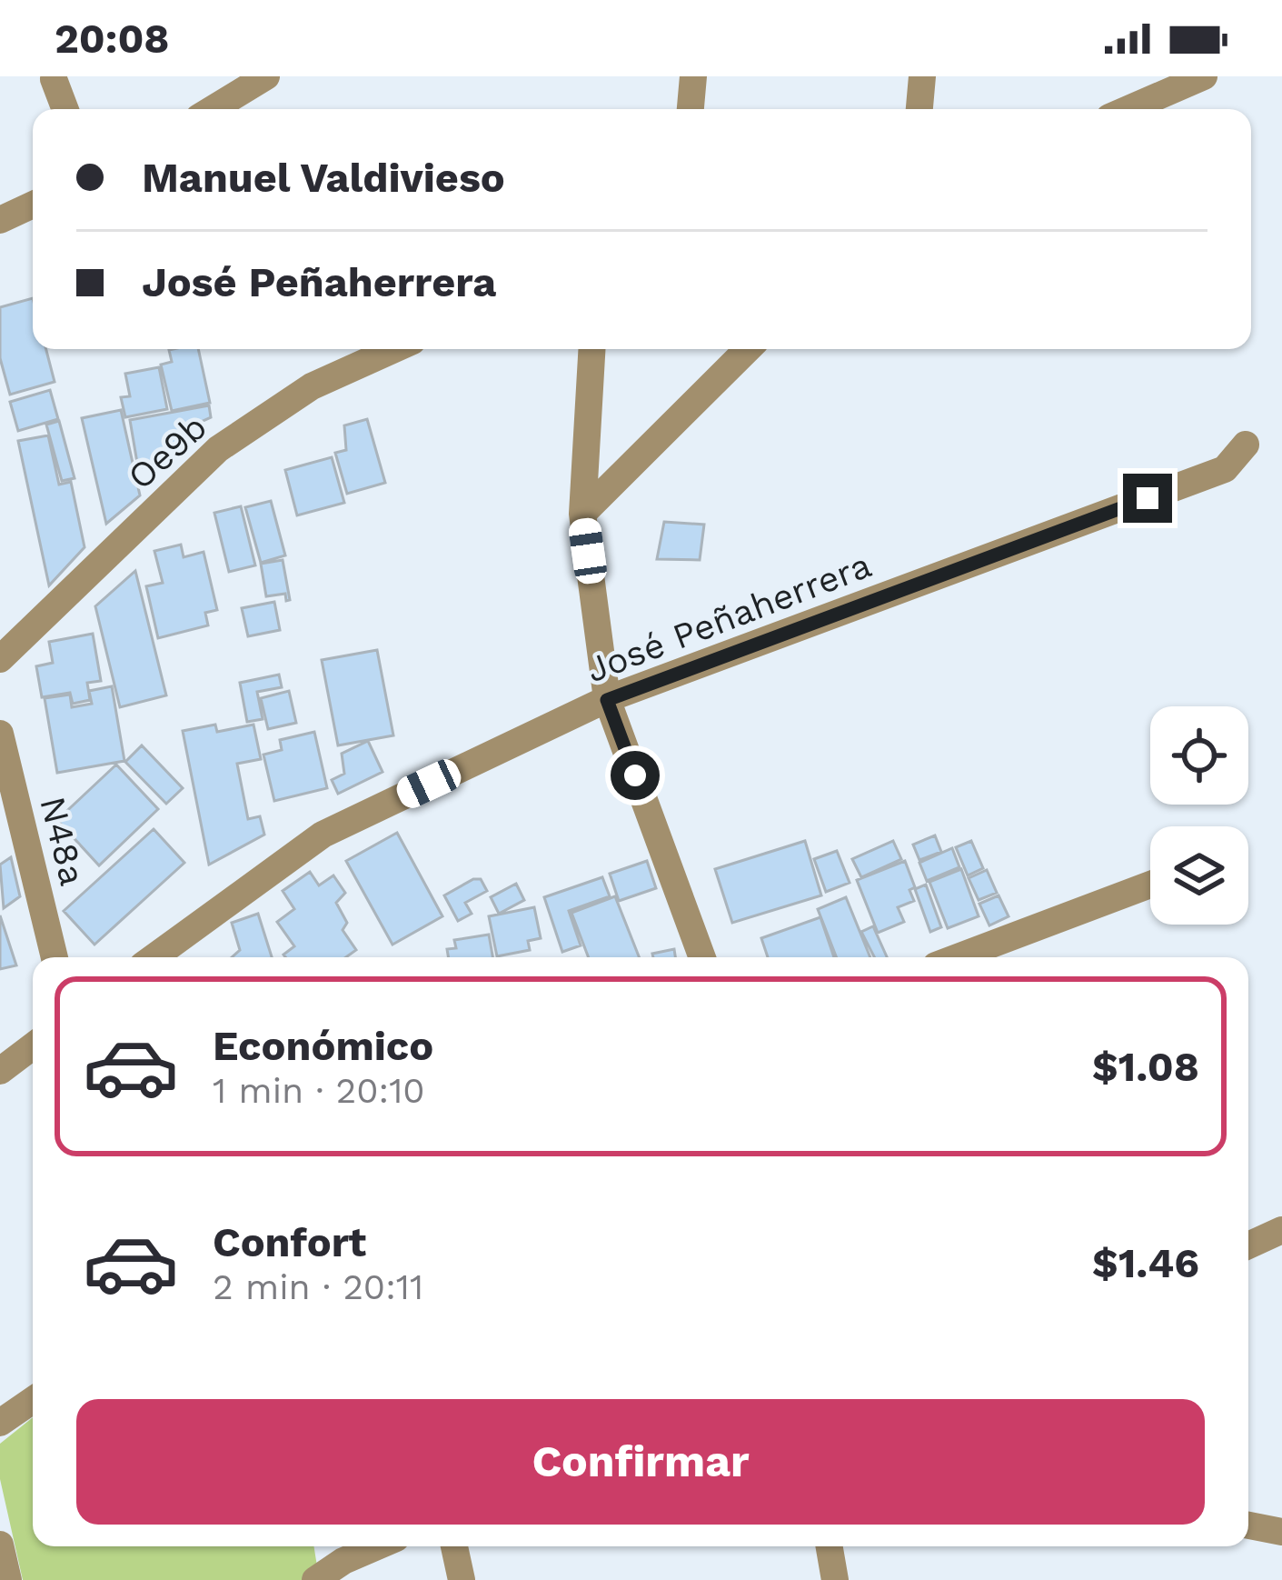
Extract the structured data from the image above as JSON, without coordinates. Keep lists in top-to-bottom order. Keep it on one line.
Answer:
{"streets":{"street":["Oe9b","José Peñaherrera","N48a"]},"page":{"status":"20:08","banner":["Manuel Valdivieso","José Peñaherrera"],"list":[{"name":"Económico","note":"1 min · 20:10","value":"$1.08"},{"name":"Confort","note":"2 min · 20:11","value":"$1.46"}],"buttons":"Confirmar"}}
